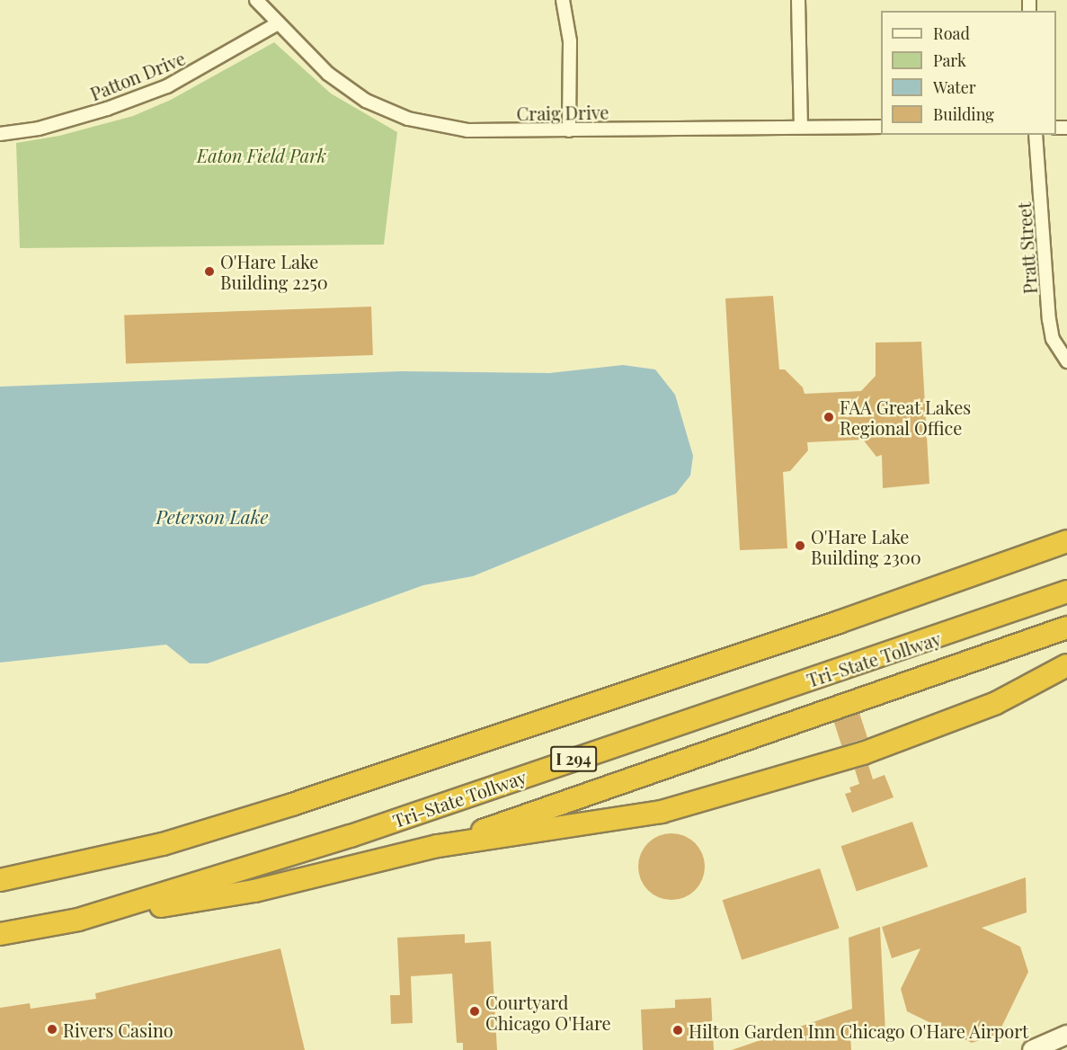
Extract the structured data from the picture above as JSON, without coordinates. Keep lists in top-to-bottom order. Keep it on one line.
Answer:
{"streets":{"highway":["Tri-State Tollway","I 294"],"street":["Patton Drive","Craig Drive","Pratt Street"]},"crossings":[["Patton Drive","Craig Drive"]],"water":["Peterson Lake"],"parks":["Eaton Field Park"],"places":["O'Hare Lake Building 2250","FAA Great Lakes Regional Office","O'Hare Lake Building 2300","Courtyard Chicago O'Hare","Rivers Casino","Hilton Garden Inn Chicago O'Hare Airport"],"legend":["Road","Park","Water","Building"]}
